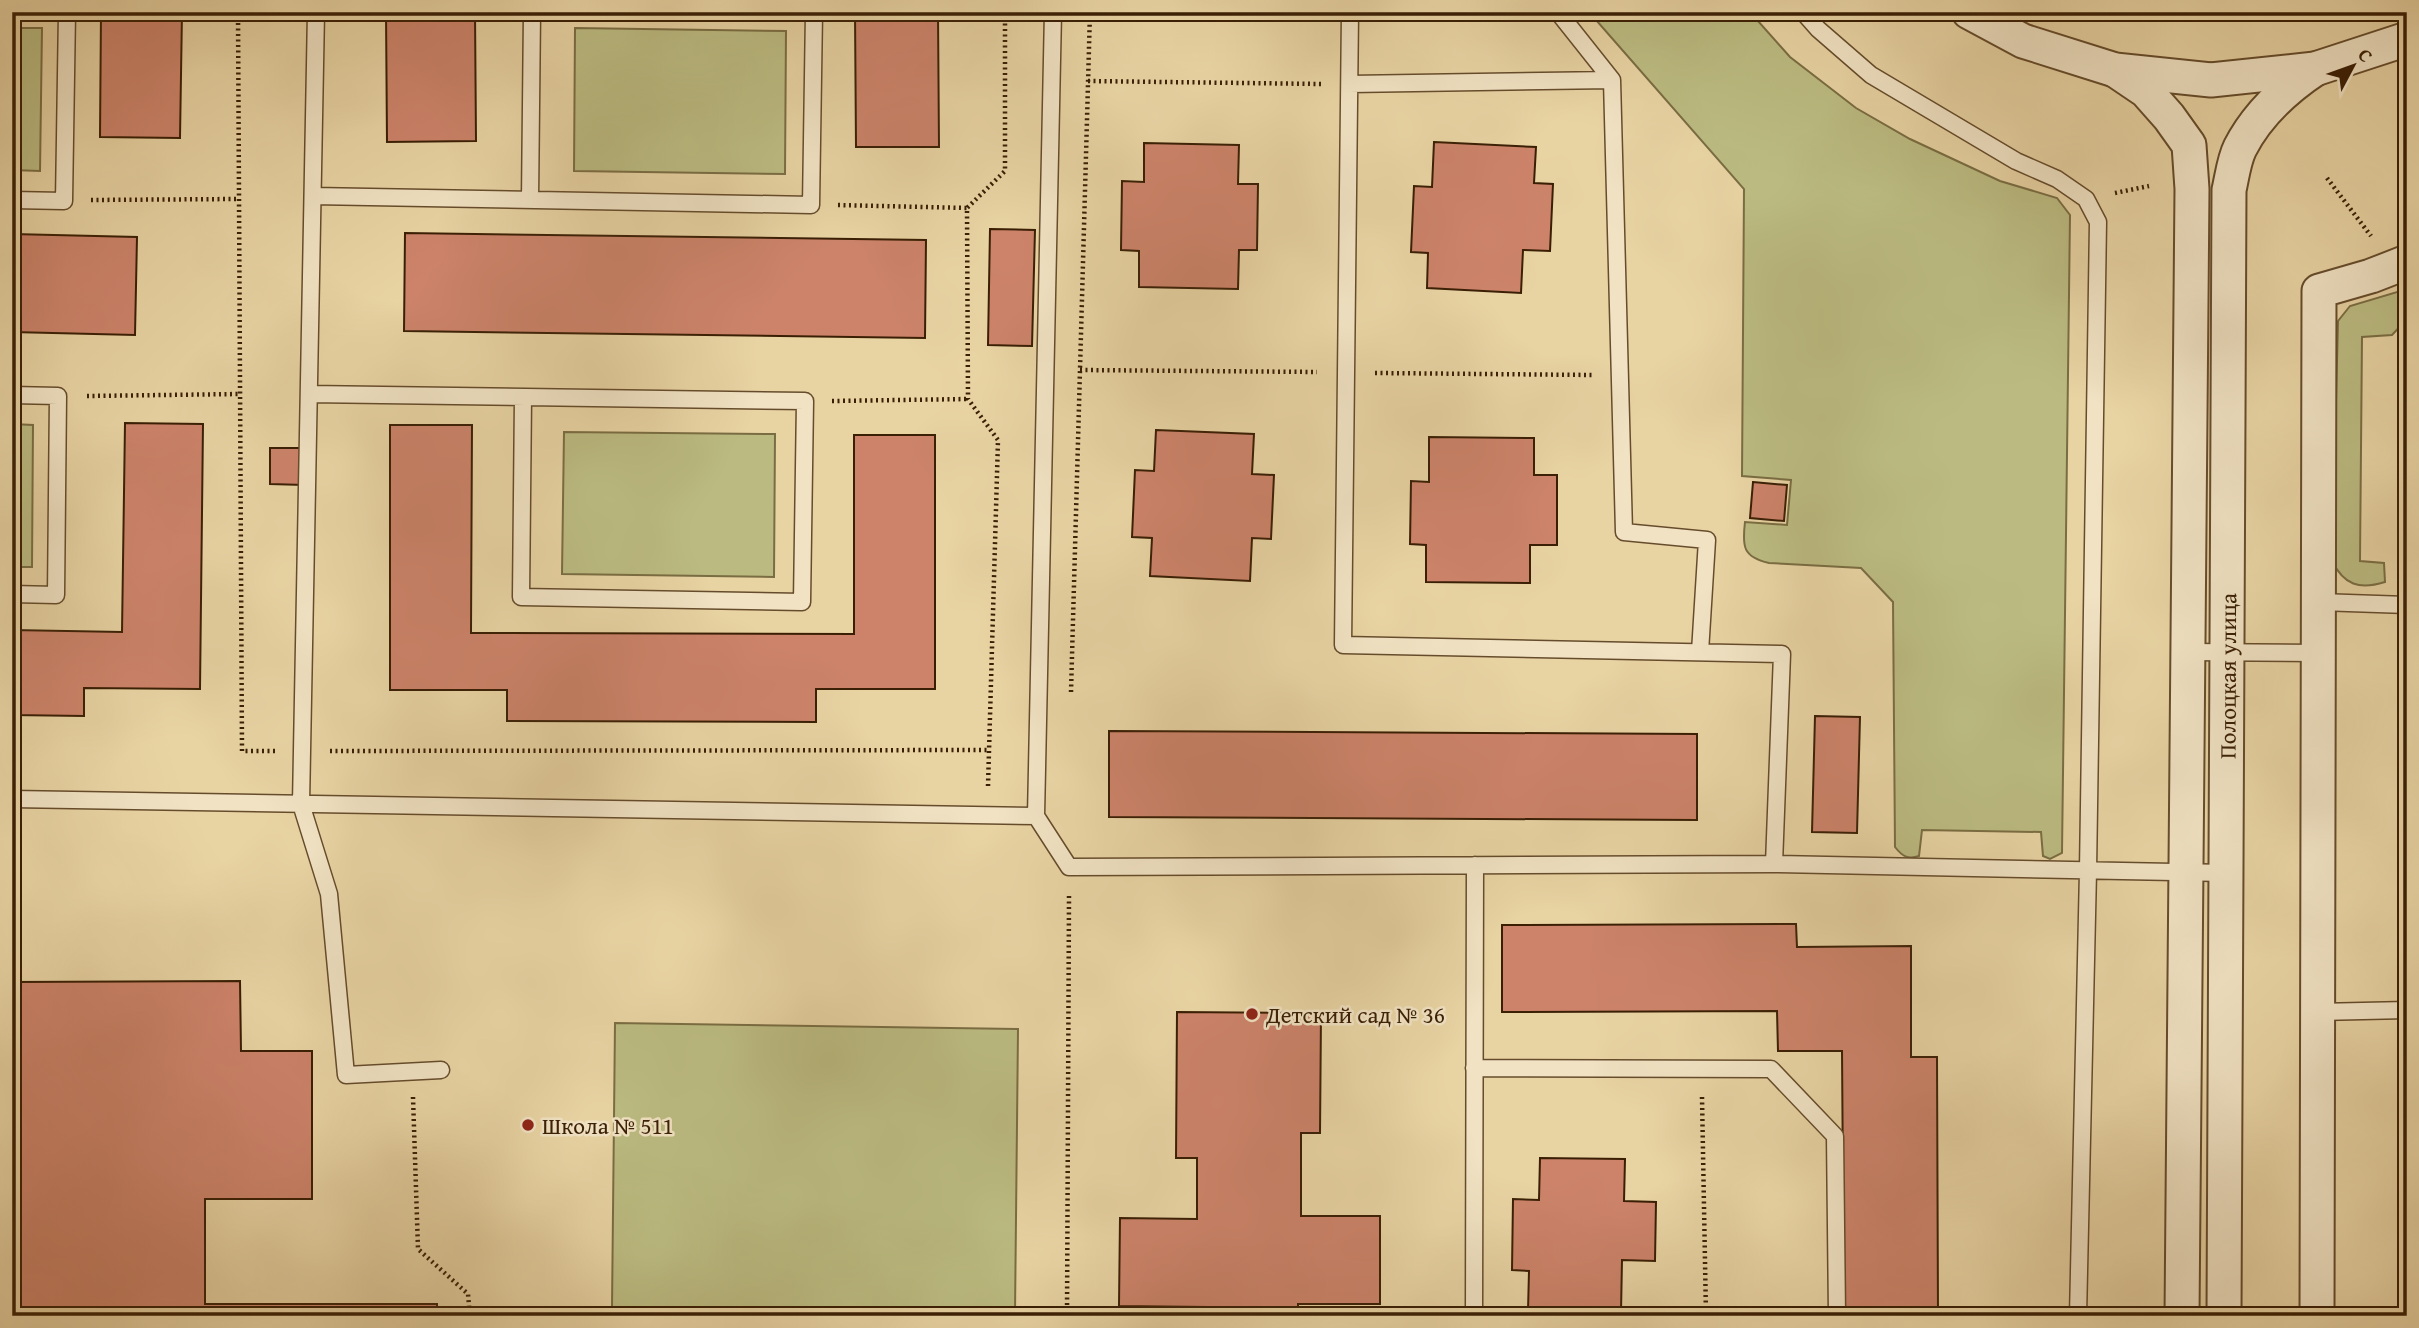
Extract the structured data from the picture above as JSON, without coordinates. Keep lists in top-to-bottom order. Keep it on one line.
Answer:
{"streets":{"street":["Полоцкая улица"]},"places":["Детский сад № 36","Школа № 511"],"north":"top right"}
